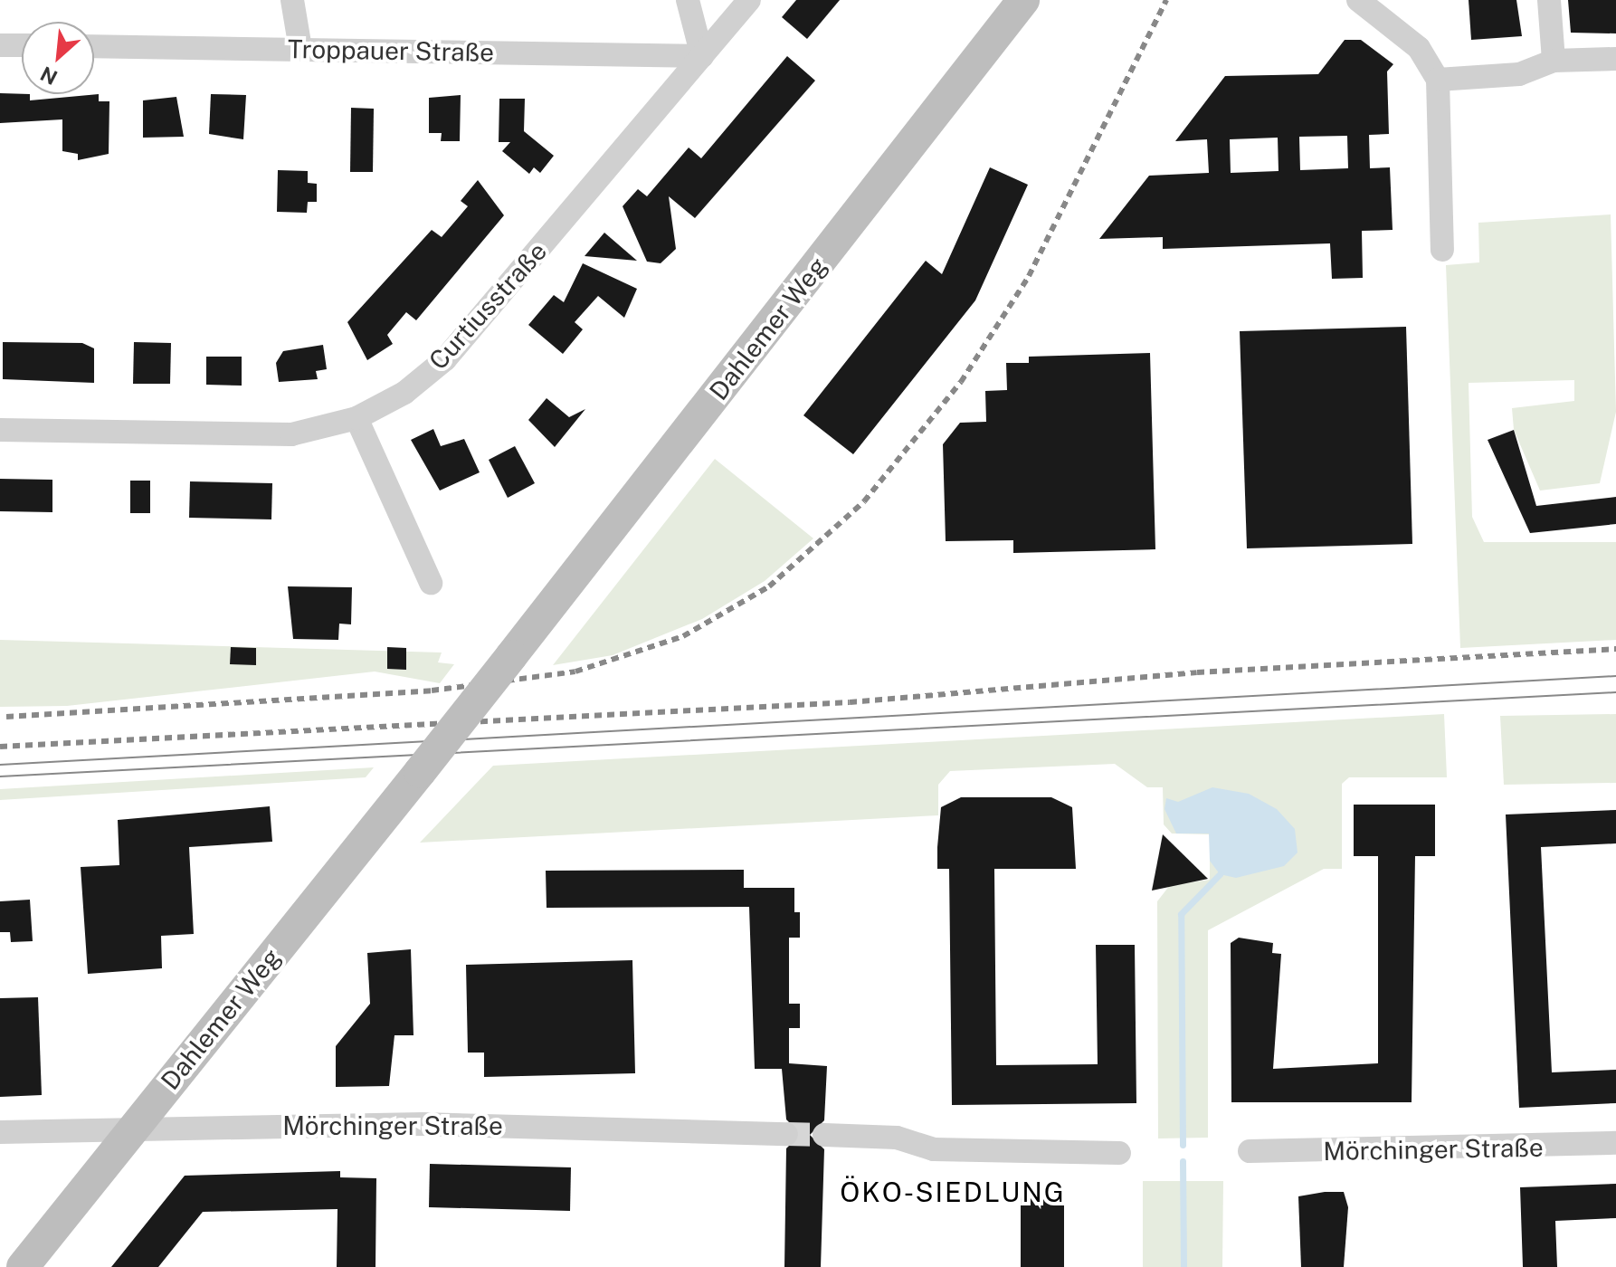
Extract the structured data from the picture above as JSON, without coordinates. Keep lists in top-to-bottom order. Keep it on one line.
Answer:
{"streets":{"main road":["Dahlemer Weg"],"street":["Troppauer Straße","Curtiusstraße","Mörchinger Straße"]},"crossings":[["Troppauer Straße","Curtiusstraße"],["Dahlemer Weg","Mörchinger Straße"]],"districts":["ÖKO-SIEDLUNG"],"north":"bottom left"}
